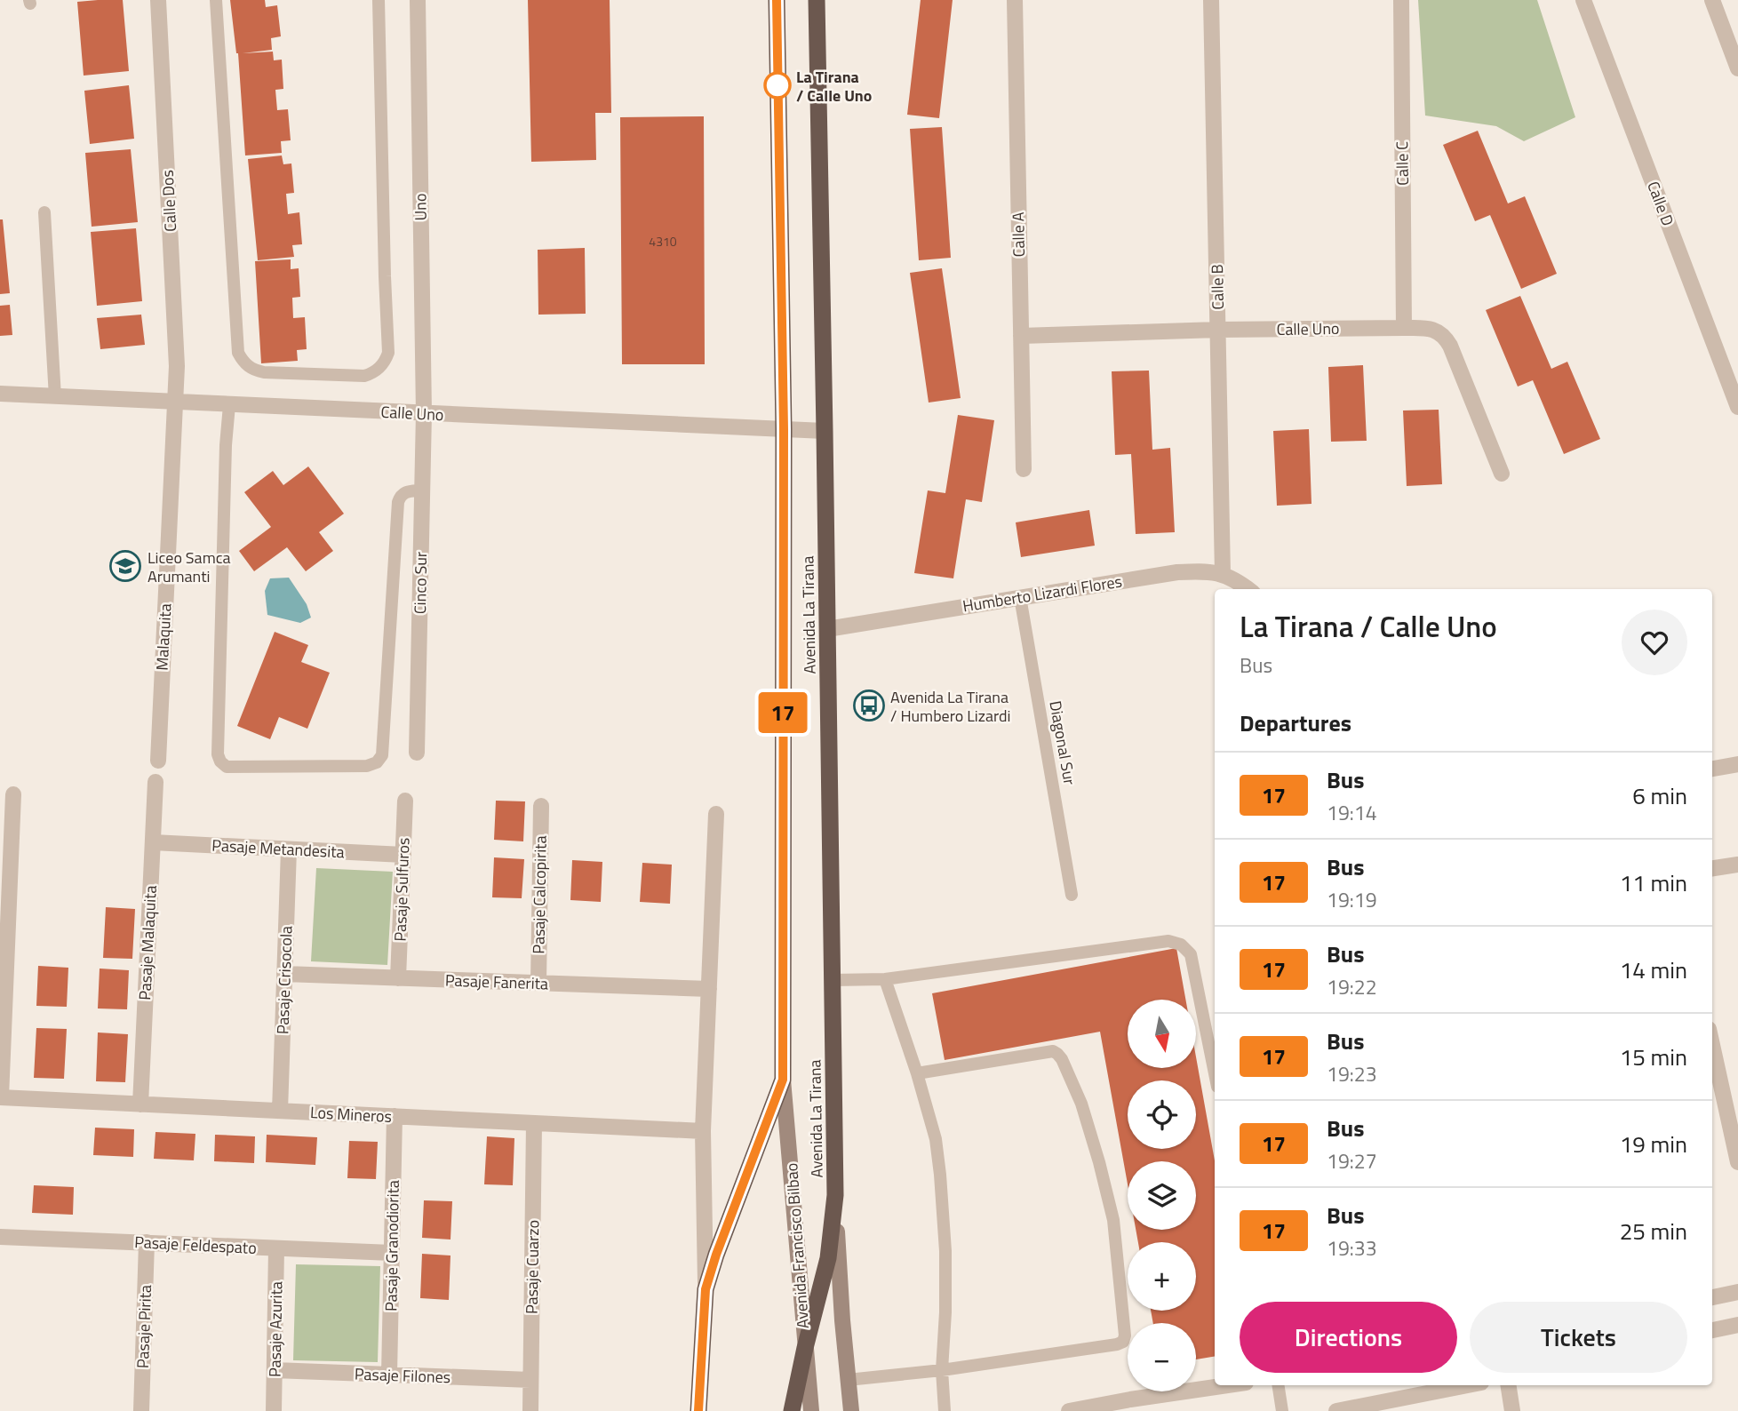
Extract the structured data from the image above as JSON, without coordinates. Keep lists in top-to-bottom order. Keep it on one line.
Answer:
{"streets":{"highway":["Avenida La Tirana"],"main road":["Avenida Francisco Bilbao"],"street":["Calle C","Calle Dos","Calle D","Uno","Calle A","Calle B","Calle Uno","Cinco Sur","Humberto Lizardi Flores","Malaquita","Pasaje Metandesita","Pasaje Sulfuros","Pasaje Calcopirita","Pasaje Malaquita","Pasaje Crisocola","Pasaje Fanerita","Los Mineros","Pasaje Feldespato","Pasaje Granodiorita","Pasaje Cuarzo","Pasaje Pirita","Pasaje Azurita","Pasaje Filones"],"lane":["Diagonal Sur"]},"crossings":[["Calle C","Calle Uno"],["Calle Dos","Calle Uno"],["Calle Dos","Malaquita"],["Uno","Calle Uno"],["Uno","Cinco Sur"],["Calle A","Calle Uno"],["Calle B","Calle Uno"],["Calle B","Humberto Lizardi Flores"],["Calle Uno","Cinco Sur"],["Calle Uno","Avenida La Tirana"],["Calle Uno","Malaquita"],["Humberto Lizardi Flores","Avenida La Tirana"],["Humberto Lizardi Flores","Diagonal Sur"],["Avenida La Tirana","Pasaje Fanerita"],["Avenida La Tirana","Los Mineros"],["Avenida La Tirana","Avenida Francisco Bilbao"],["Pasaje Metandesita","Pasaje Sulfuros"],["Pasaje Metandesita","Pasaje Malaquita"],["Pasaje Metandesita","Pasaje Crisocola"],["Pasaje Sulfuros","Pasaje Fanerita"],["Pasaje Calcopirita","Pasaje Fanerita"],["Pasaje Malaquita","Los Mineros"],["Pasaje Crisocola","Pasaje Fanerita"],["Pasaje Crisocola","Los Mineros"],["Los Mineros","Pasaje Granodiorita"],["Los Mineros","Pasaje Cuarzo"],["Pasaje Feldespato","Pasaje Granodiorita"],["Pasaje Feldespato","Pasaje Pirita"],["Pasaje Feldespato","Pasaje Azurita"],["Pasaje Granodiorita","Pasaje Filones"],["Pasaje Cuarzo","Pasaje Filones"],["Pasaje Azurita","Pasaje Filones"]],"places":{"other":["La Tirana / Calle Uno"],"school or university":["Liceo Samca Arumanti"],"bus stop":["Avenida La Tirana / Humbero Lizardi"]},"lines":["bus line 17"],"house_numbers":["4310"],"north":"bottom","page":{"on_map":"17","heading":[["La Tirana / Calle Uno","Bus"],"Departures"],"list":[{"mark":"17","name":"Bus","note":"19:14","value":"6 min"},{"mark":"17","name":"Bus","note":"19:19","value":"11 min"},{"mark":"17","name":"Bus","note":"19:22","value":"14 min"},{"mark":"17","name":"Bus","note":"19:23","value":"15 min"},{"mark":"17","name":"Bus","note":"19:27","value":"19 min"},{"mark":"17","name":"Bus","note":"19:33","value":"25 min"}],"map_buttons":["+","−"],"buttons":["Directions","Tickets"]}}
